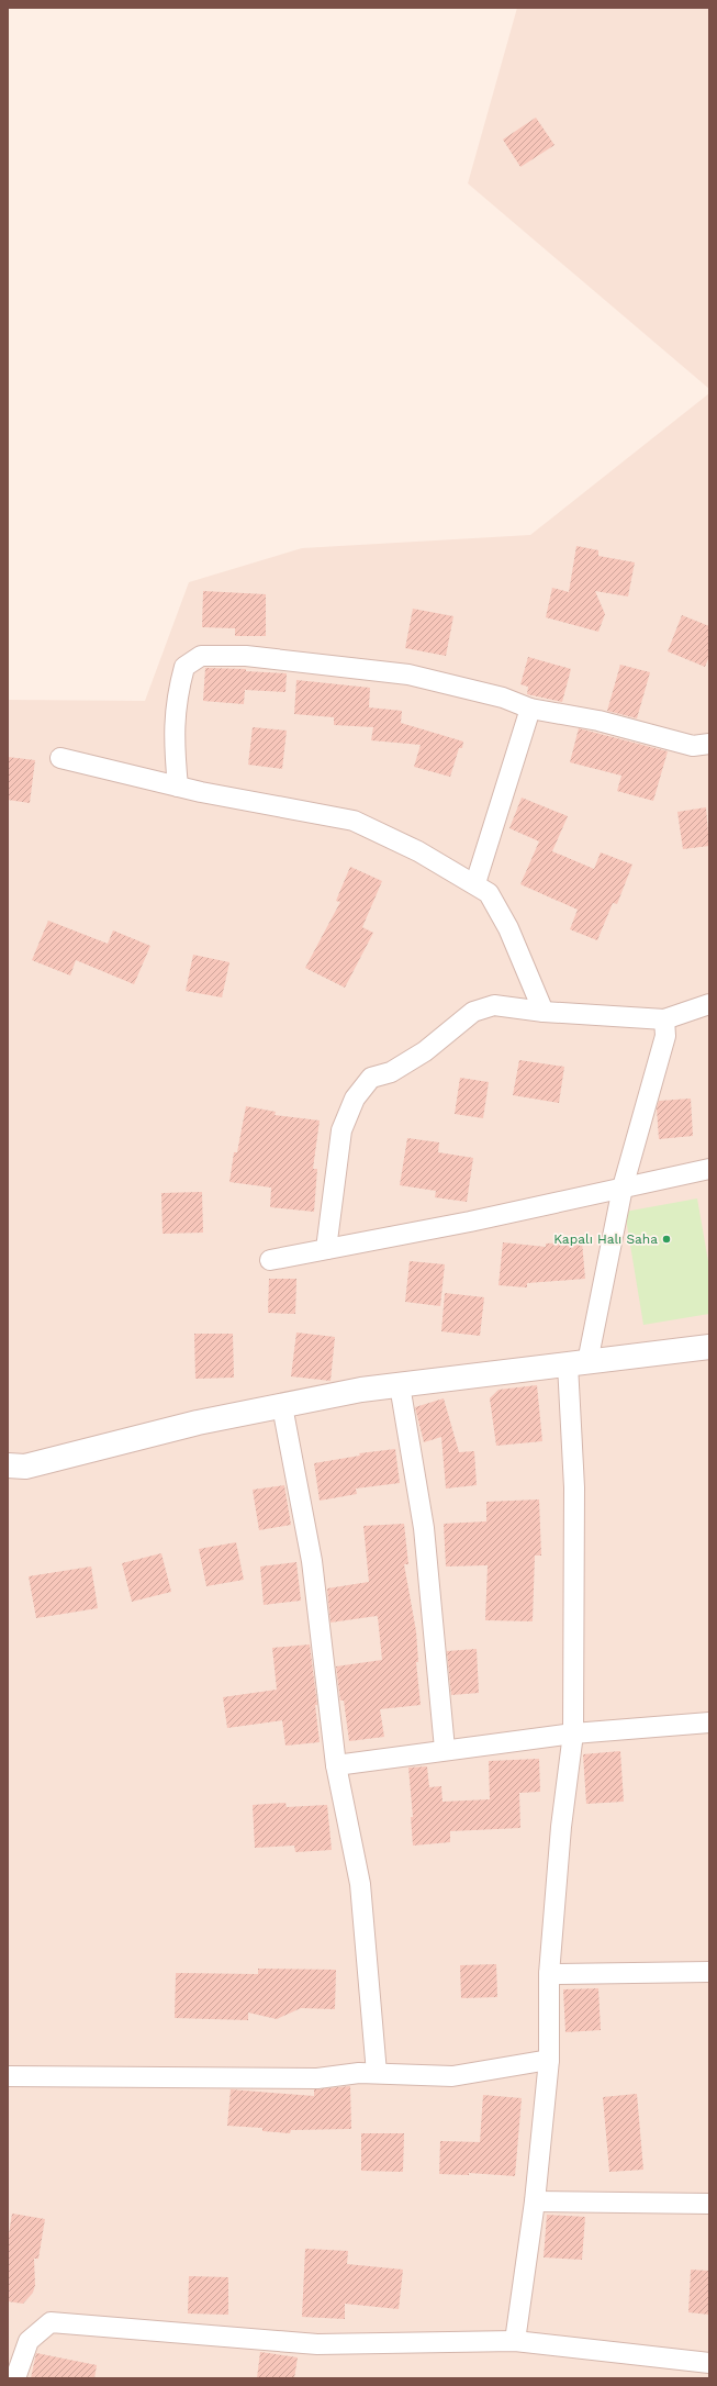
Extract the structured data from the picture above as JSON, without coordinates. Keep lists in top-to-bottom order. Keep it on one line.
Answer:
{"places":["Kapalı Halı Saha"]}
